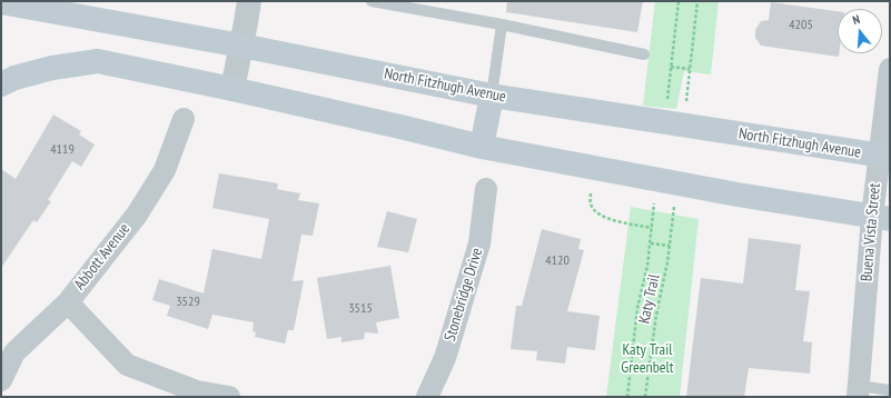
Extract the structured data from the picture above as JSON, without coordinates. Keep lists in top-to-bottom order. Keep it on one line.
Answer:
{"streets":{"main road":["North Fitzhugh Avenue"],"street":["Buena Vista Street","Abbott Avenue","Stonebridge Drive"],"path":["Katy Trail"]},"crossings":[["North Fitzhugh Avenue","Buena Vista Street"]],"parks":["Katy Trail Greenbelt"],"house_numbers":["4205","4119","4120","3529","3515"],"north":"top"}
